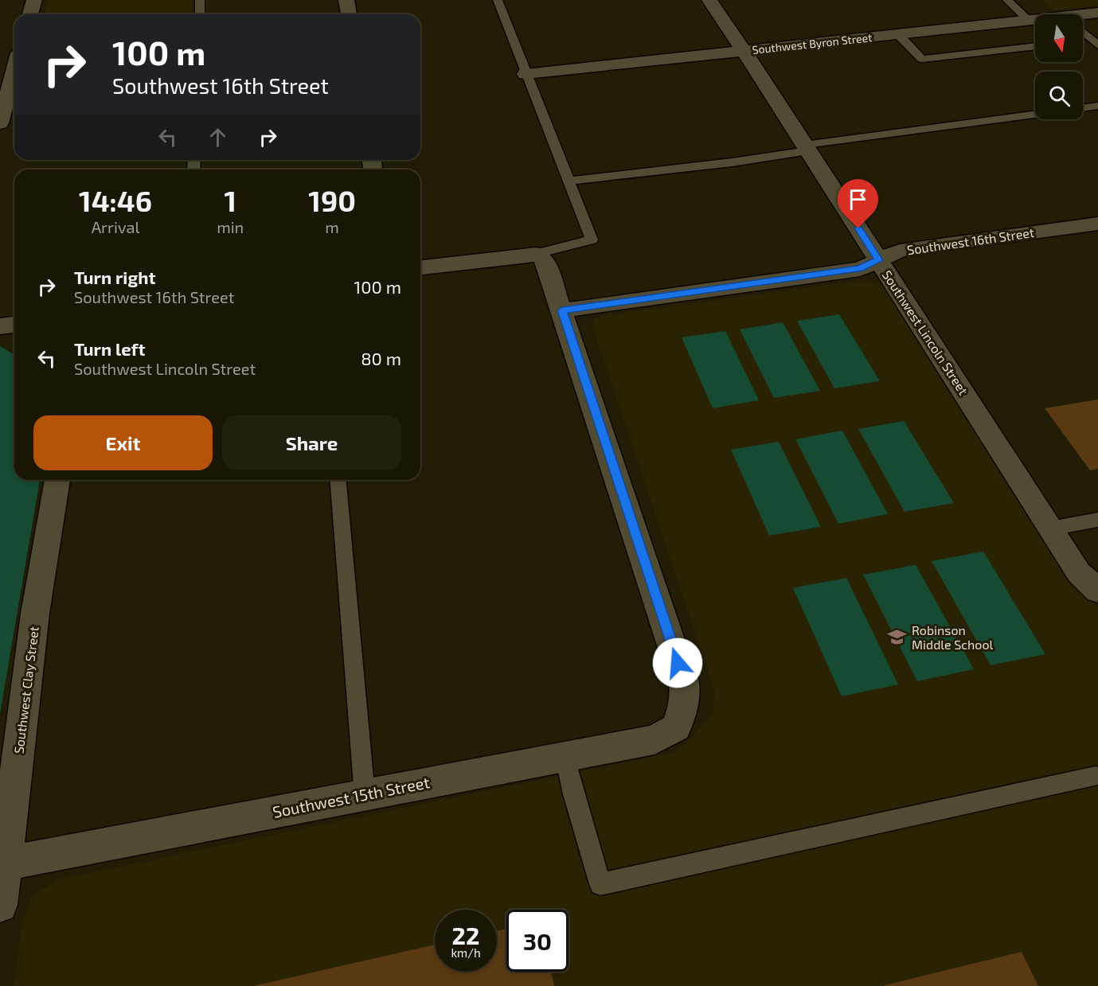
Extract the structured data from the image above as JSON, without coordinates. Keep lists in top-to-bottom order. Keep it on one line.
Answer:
{"streets":{"street":["Southwest Byron Street","Southwest 16th Street","Southwest Lincoln Street","Southwest Clay Street","Southwest 15th Street"]},"crossings":[["Southwest Byron Street","Southwest Lincoln Street"],["Southwest 16th Street","Southwest Lincoln Street"],["Southwest 16th Street","Southwest 15th Street"],["Southwest Clay Street","Southwest 15th Street"]],"places":{"school or university":["Robinson Middle School"]},"north":"bottom","page":{"turn":["100 m","Southwest 16th Street"],"eta":["14:46","Arrival","1","min","190","m"],"list":[{"name":"Turn right","note":"Southwest 16th Street","value":"100 m"},{"name":"Turn left","note":"Southwest Lincoln Street","value":"80 m"}],"buttons":["Exit","Share"],"speed":"22 km/h","limit":"30"}}
